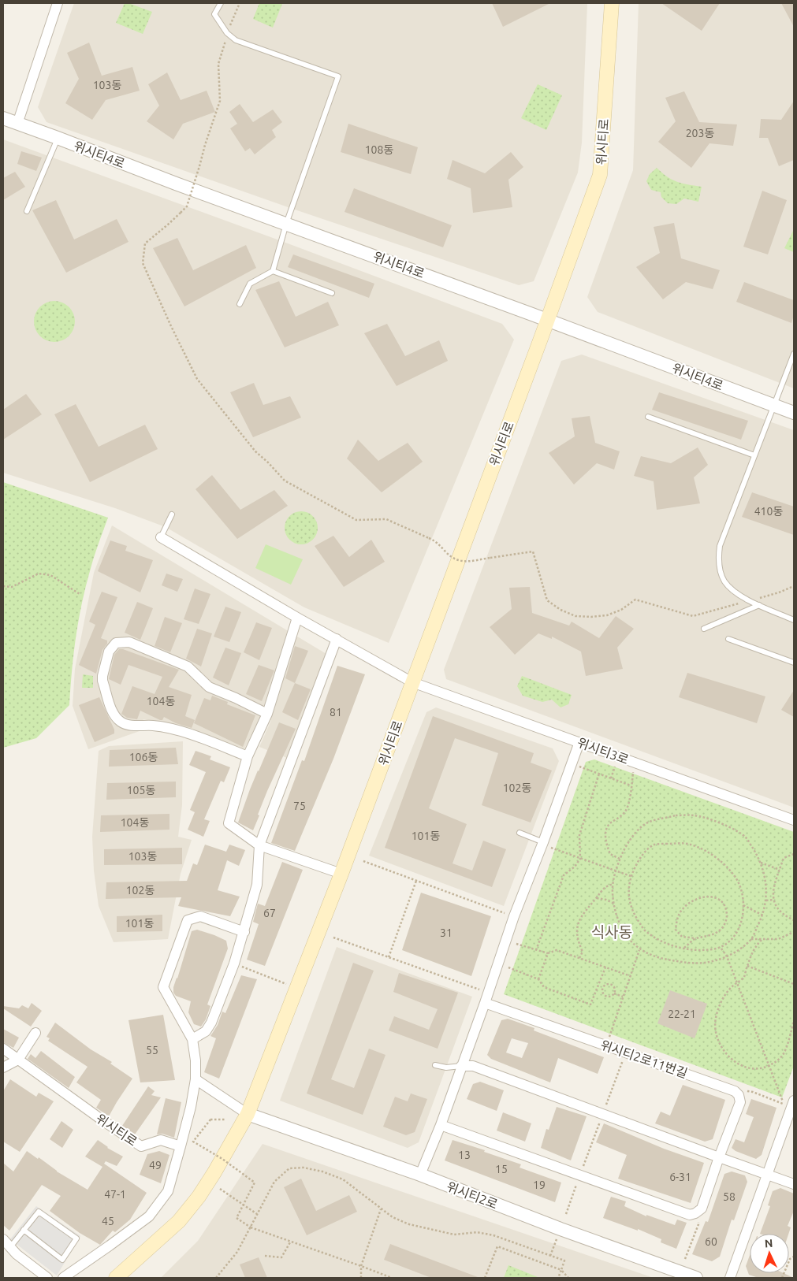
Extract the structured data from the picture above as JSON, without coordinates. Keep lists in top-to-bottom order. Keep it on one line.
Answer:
{"streets":{"main road":["위시티로"],"street":["위시티4로","위시티3로","위시티2로11번길","위시티2로"]},"crossings":[["위시티로","위시티4로"],["위시티로","위시티3로"],["위시티로","위시티2로"]],"districts":["식사동"],"house_numbers":["103동","203동","108동","410동","104동","81","106동","102동","105동","75","104동","101동","103동","102동","67","101동","31","22-21","55","13","49","15","6-31","19","47-1","58","45","60"],"north":"top"}
